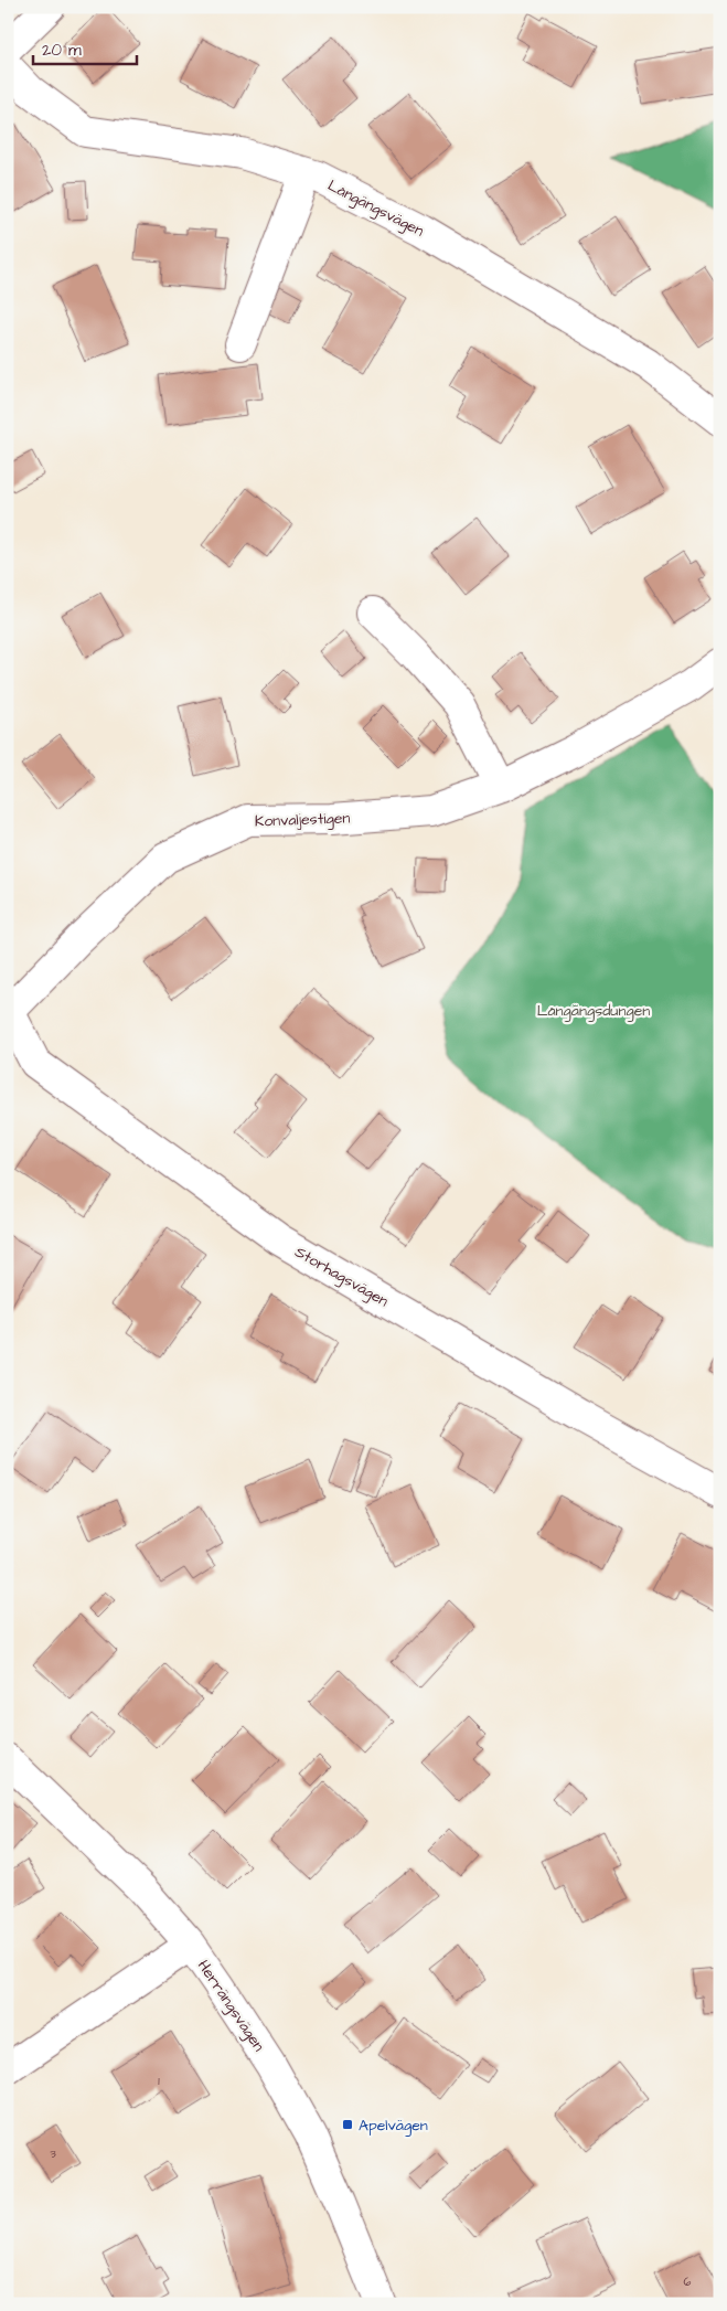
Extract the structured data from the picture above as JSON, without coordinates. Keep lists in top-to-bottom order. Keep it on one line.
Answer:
{"streets":{"street":["Långängsvägen","Konvaljestigen","Storhagsvägen","Herrängsvägen"]},"crossings":[["Konvaljestigen","Storhagsvägen"]],"parks":["Långängsdungen"],"places":{"transit":["Apelvägen"]},"house_numbers":["1","3","6"],"scale_bar":"20 m"}
